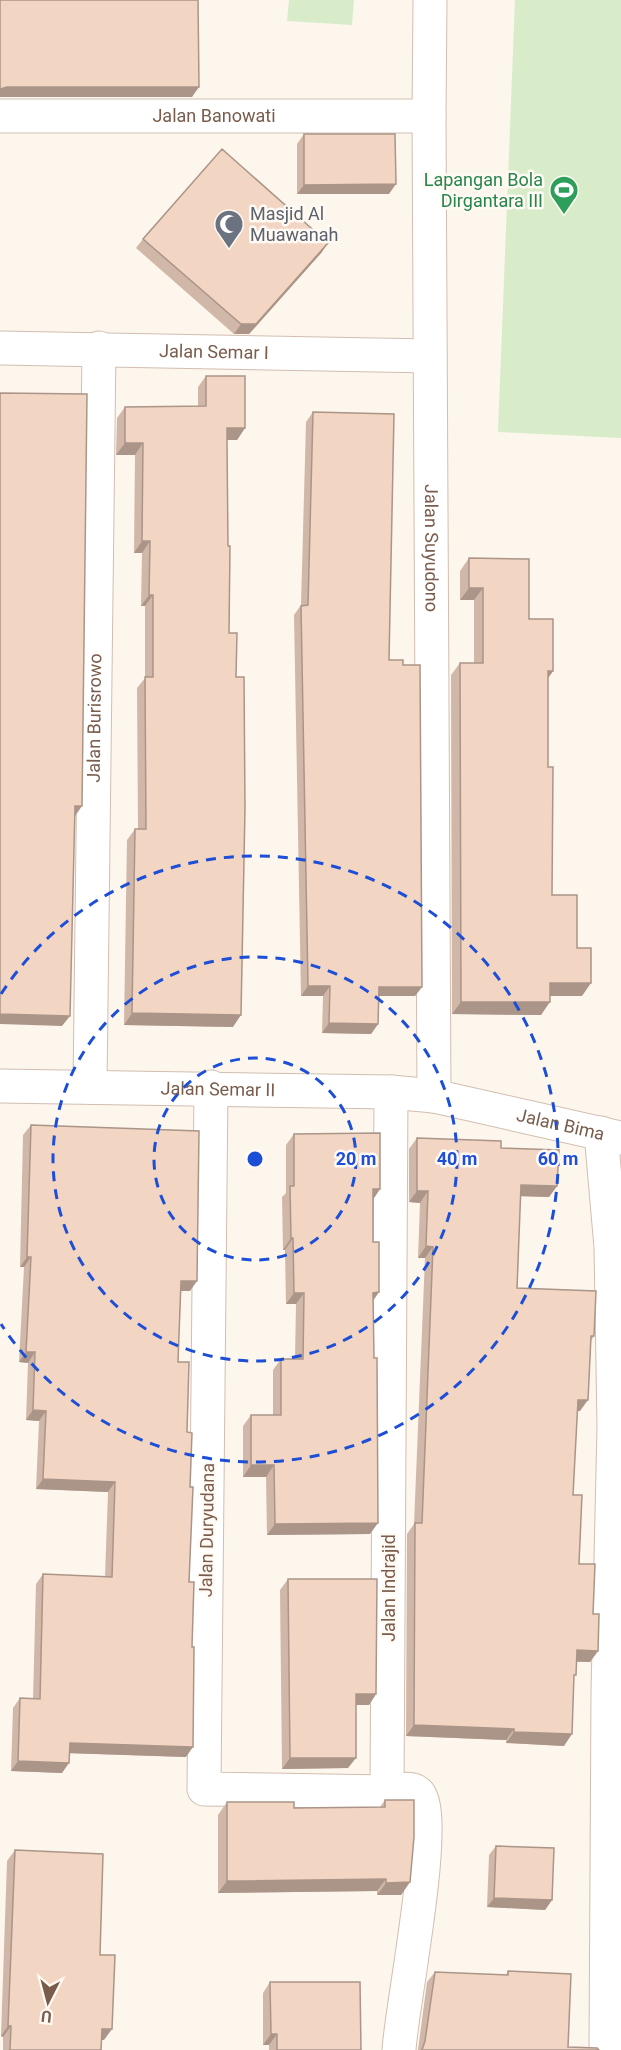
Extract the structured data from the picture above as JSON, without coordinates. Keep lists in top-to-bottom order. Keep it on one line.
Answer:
{"streets":{"street":["Jalan Banowati","Jalan Semar I","Jalan Suyudono","Jalan Burisrowo","Jalan Semar II","Jalan Bima","Jalan Duryudana","Jalan Indrajid"]},"crossings":[["Jalan Banowati","Jalan Suyudono"],["Jalan Semar I","Jalan Suyudono"],["Jalan Semar I","Jalan Burisrowo"],["Jalan Suyudono","Jalan Semar II"],["Jalan Suyudono","Jalan Bima"],["Jalan Burisrowo","Jalan Semar II"],["Jalan Semar II","Jalan Bima"],["Jalan Semar II","Jalan Duryudana"],["Jalan Semar II","Jalan Indrajid"],["Jalan Duryudana","Jalan Indrajid"]],"places":{"sports":["Lapangan Bola Dirgantara III"],"mosque":["Masjid Al Muawanah"]},"north":"bottom","rings":["20 m","40 m","60 m"]}
